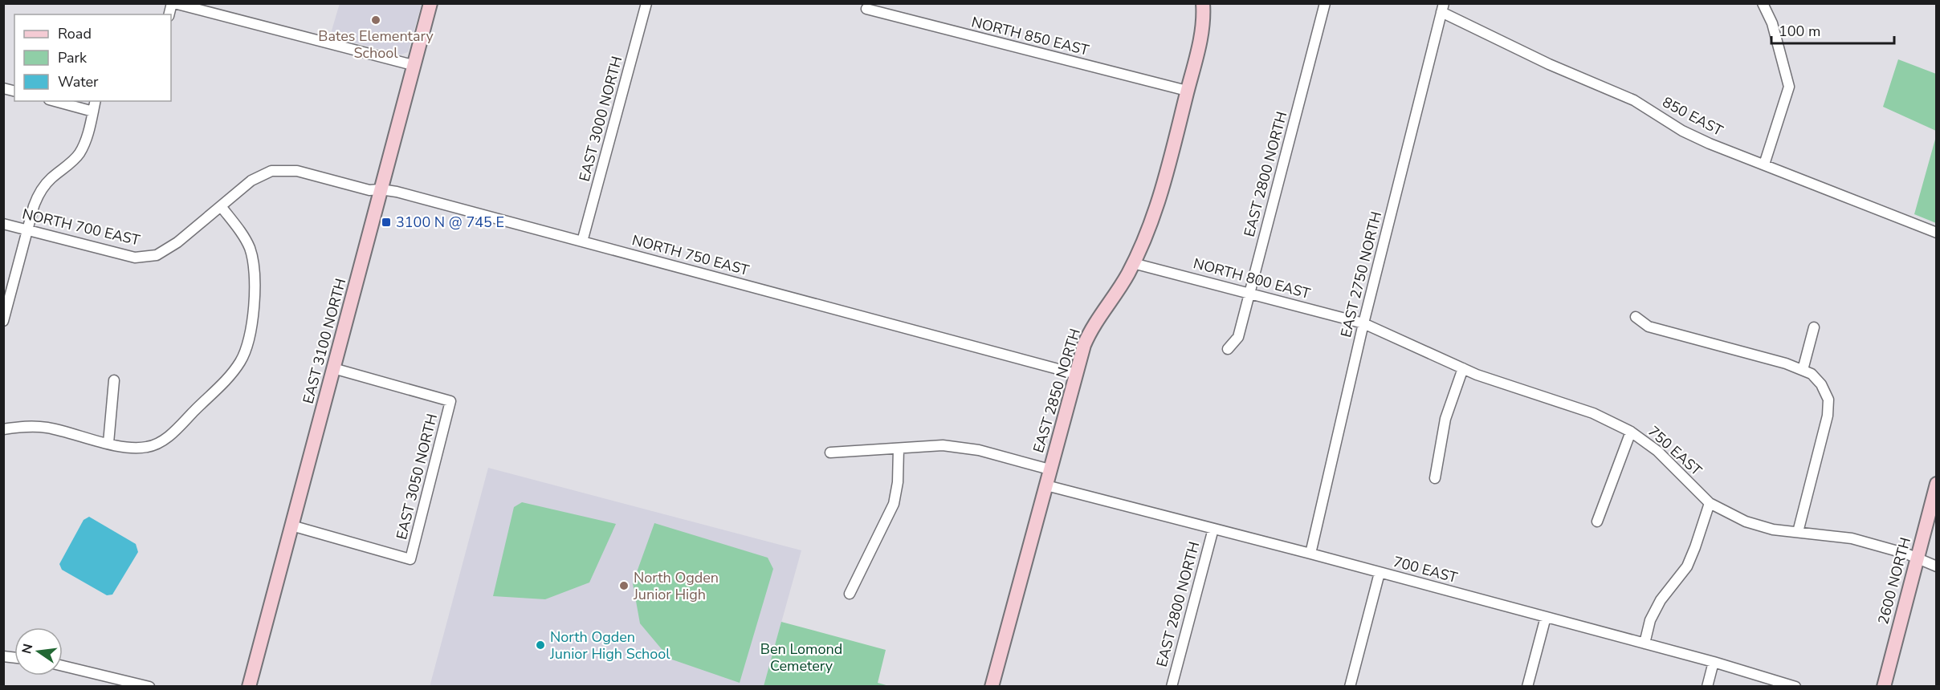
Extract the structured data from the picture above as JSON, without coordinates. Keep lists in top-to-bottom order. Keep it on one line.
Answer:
{"streets":{"main road":["EAST 3100 NORTH","EAST 2850 NORTH","2600 NORTH"],"street":["NORTH 850 EAST","850 EAST","EAST 3000 NORTH","EAST 2800 NORTH","NORTH 700 EAST","NORTH 750 EAST","EAST 2750 NORTH","NORTH 800 EAST","750 EAST","EAST 3050 NORTH","700 EAST"]},"crossings":[["NORTH 850 EAST","EAST 2850 NORTH"],["850 EAST","EAST 2750 NORTH"],["EAST 3000 NORTH","NORTH 750 EAST"],["EAST 2800 NORTH","NORTH 800 EAST"],["EAST 2800 NORTH","700 EAST"],["NORTH 700 EAST","NORTH 750 EAST"],["NORTH 750 EAST","EAST 3100 NORTH"],["NORTH 750 EAST","EAST 2850 NORTH"],["EAST 2750 NORTH","NORTH 800 EAST"],["EAST 2750 NORTH","750 EAST"],["EAST 2750 NORTH","700 EAST"],["NORTH 800 EAST","EAST 2850 NORTH"],["NORTH 800 EAST","750 EAST"],["EAST 3100 NORTH","EAST 3050 NORTH"],["EAST 2850 NORTH","700 EAST"],["750 EAST","2600 NORTH"]],"parks":["Ben Lomond Cemetery"],"places":{"other":["Bates Elementary School","North Ogden Junior High","North Ogden Junior High School"],"transit":["3100 N @ 745 E"]},"legend":["Road","Park","Water"],"scale_bar":"100 m","north":"left"}
